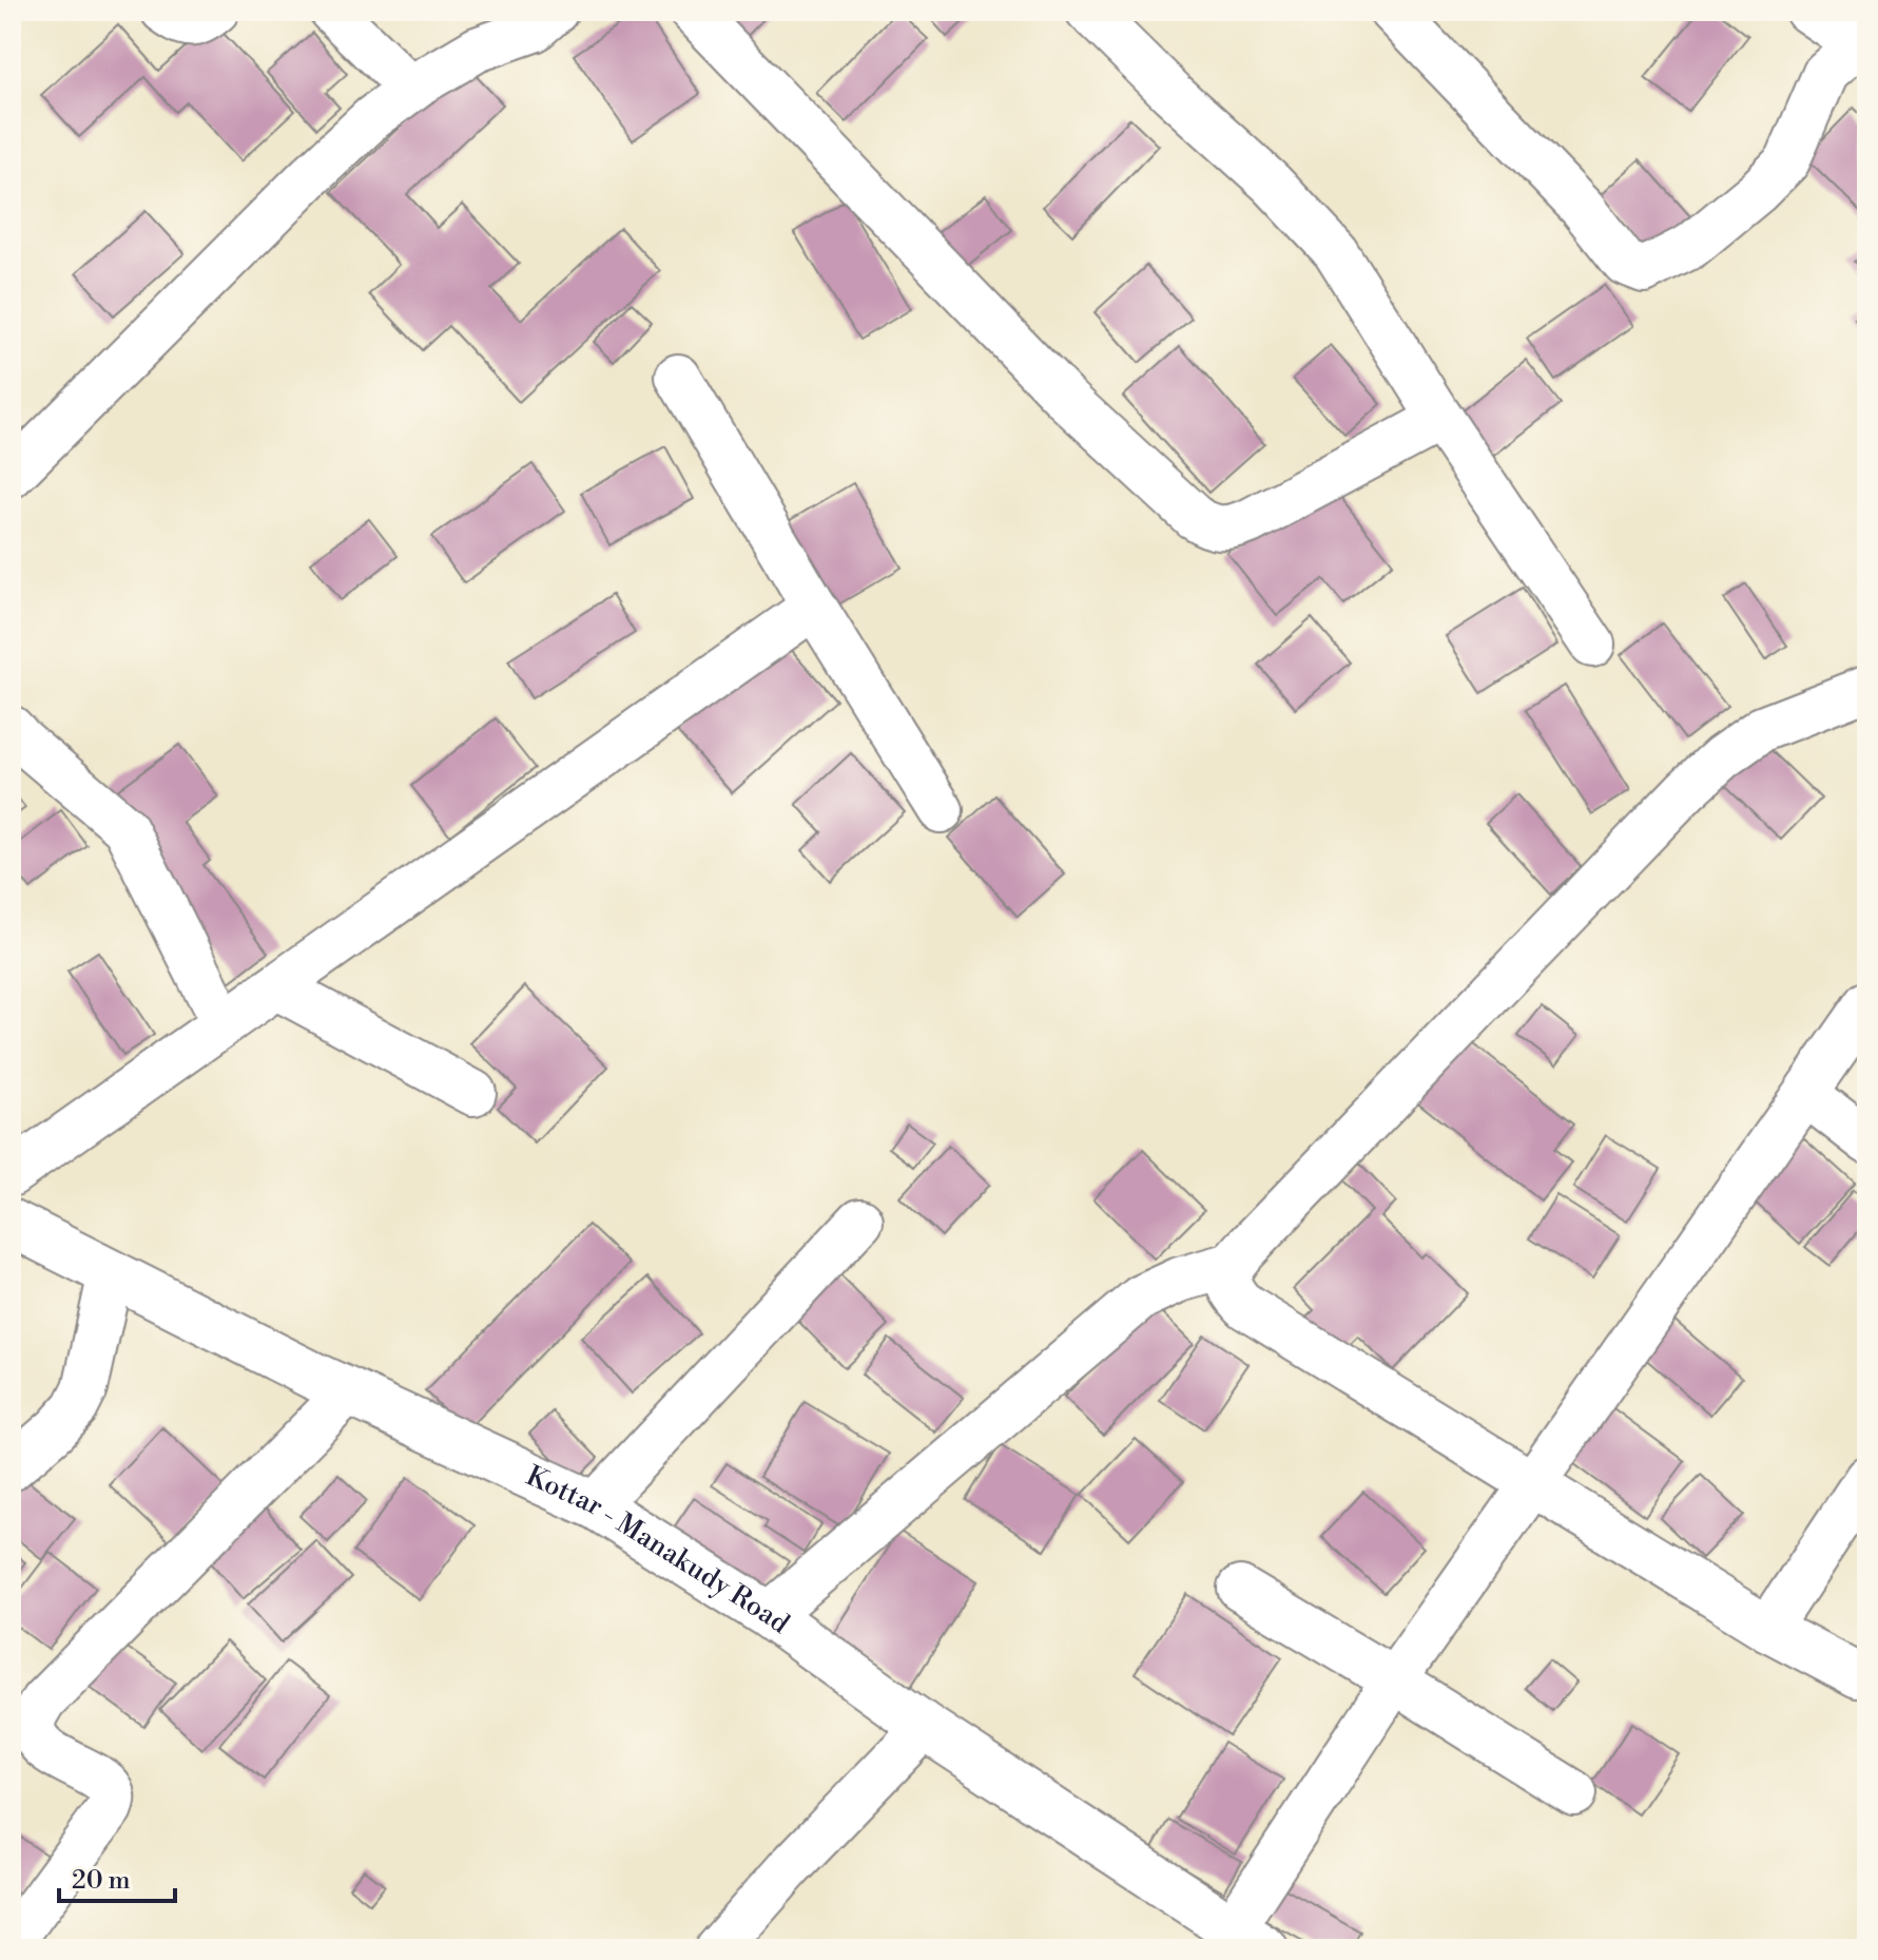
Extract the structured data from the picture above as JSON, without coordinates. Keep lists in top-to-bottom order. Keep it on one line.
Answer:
{"streets":{"main road":["Kottar - Manakudy Road"]},"scale_bar":"20 m"}
